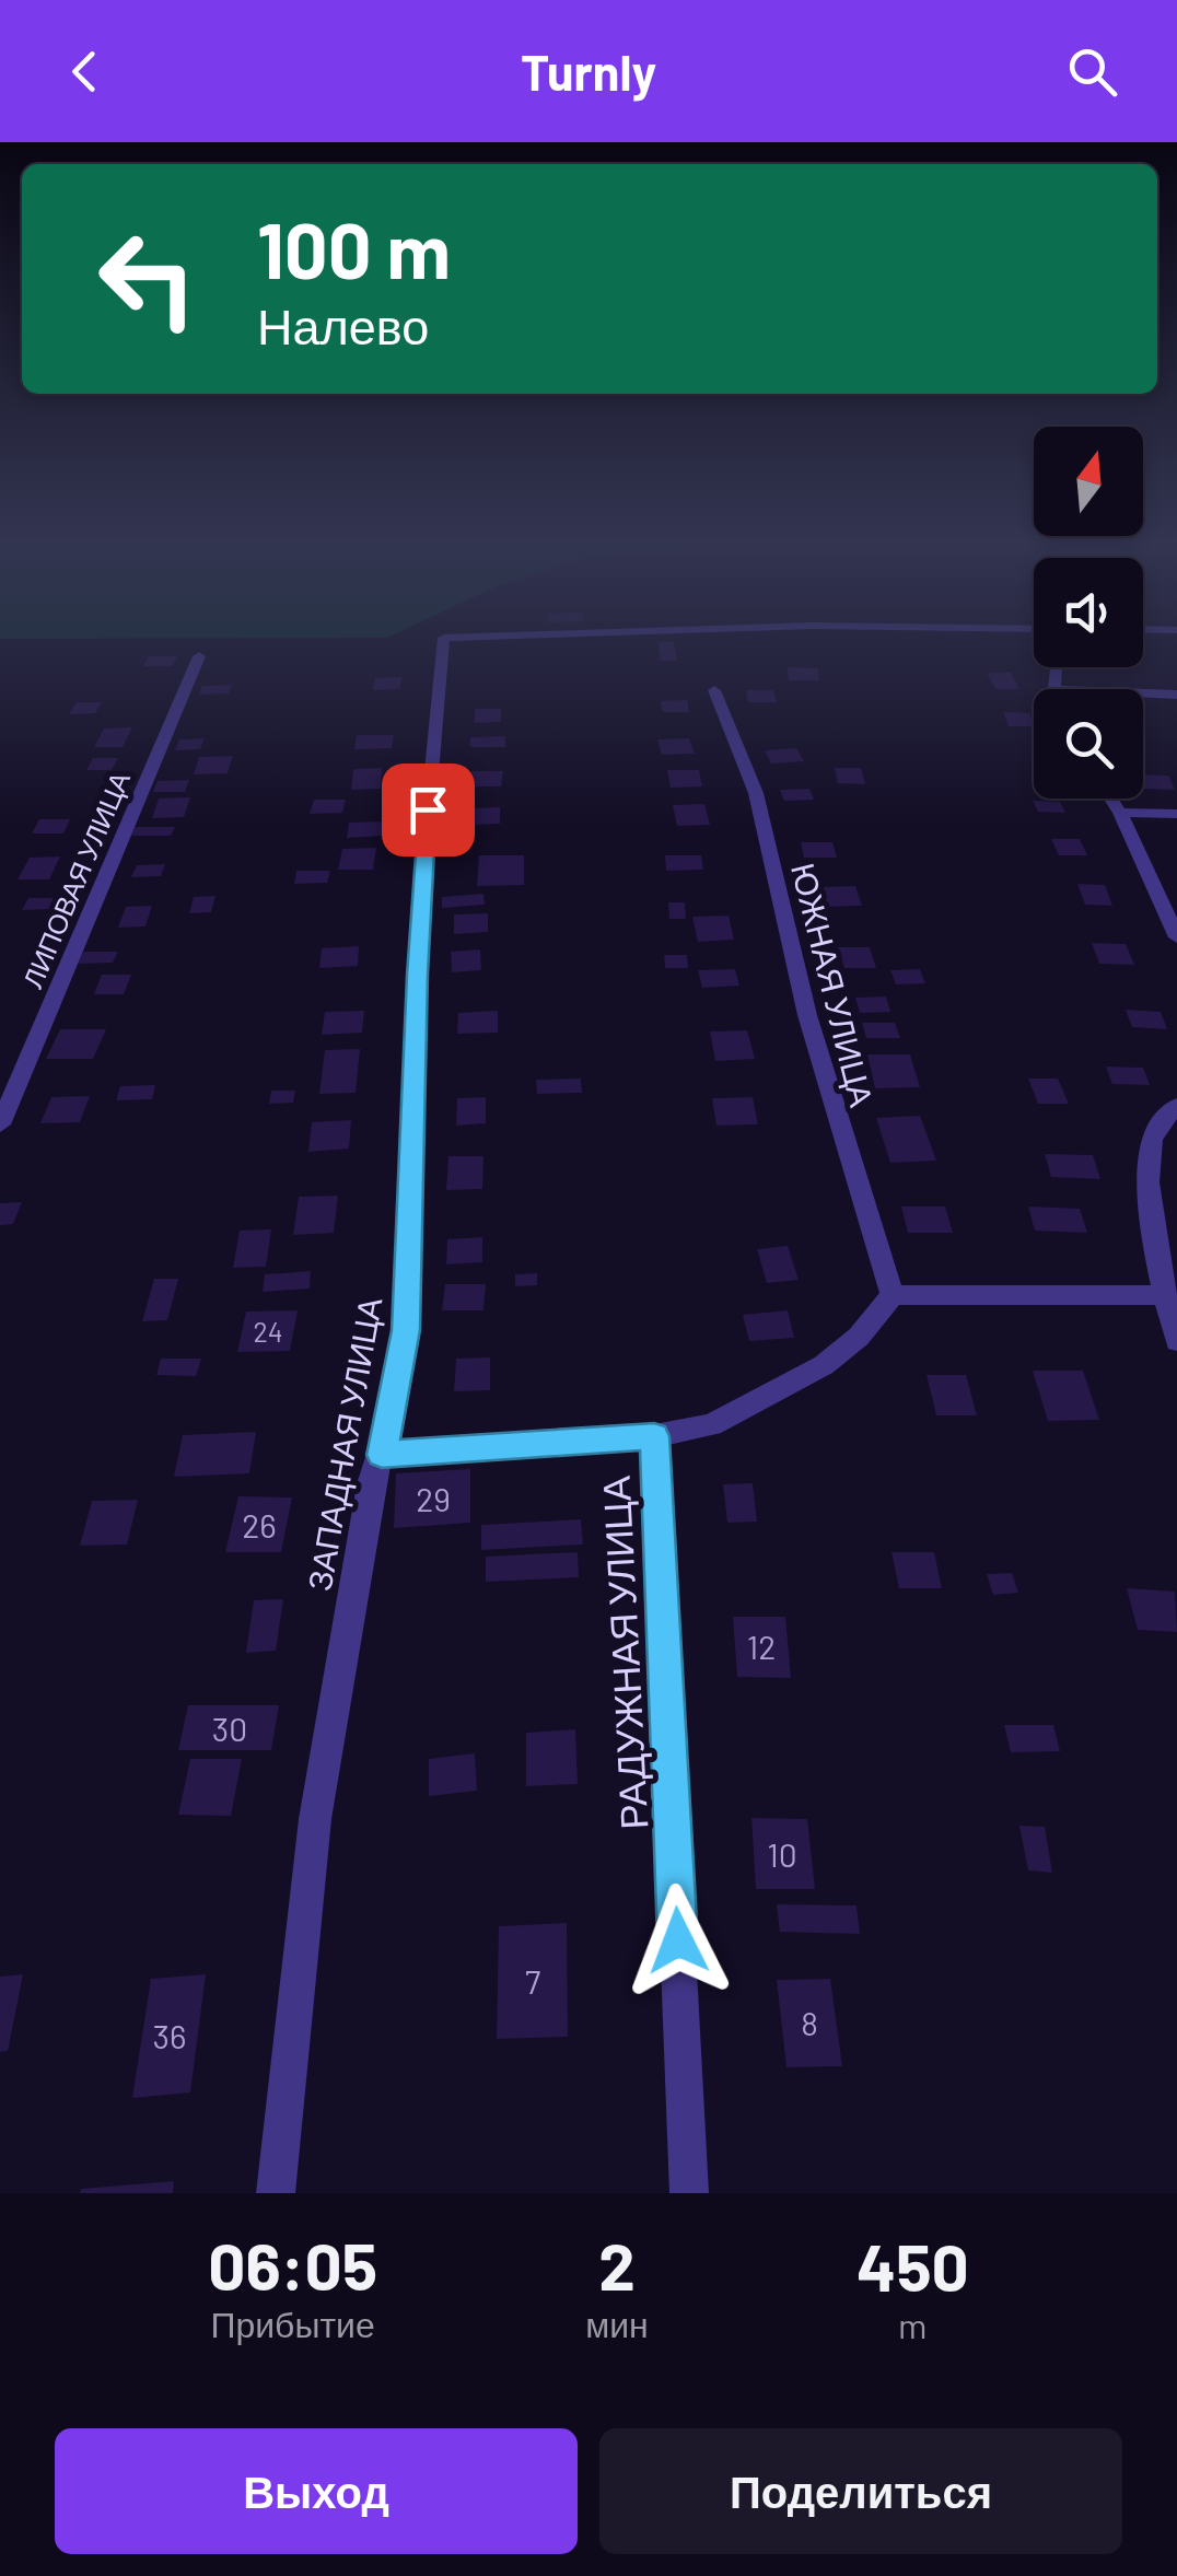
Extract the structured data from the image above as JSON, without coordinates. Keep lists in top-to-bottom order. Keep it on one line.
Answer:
{"streets":{"street":["ЛИПОВАЯ УЛИЦА","ЮЖНАЯ УЛИЦА","ЗАПАДНАЯ УЛИЦА","РАДУЖНАЯ УЛИЦА"]},"house_numbers":["24","29","26","12","30","10","7","8","36"],"north":"top","page":{"header":"Turnly","turn":["100 m","Налево"],"eta":["06:05","Прибытие","2","мин","450","m"],"buttons":["Выход","Поделиться"]}}
